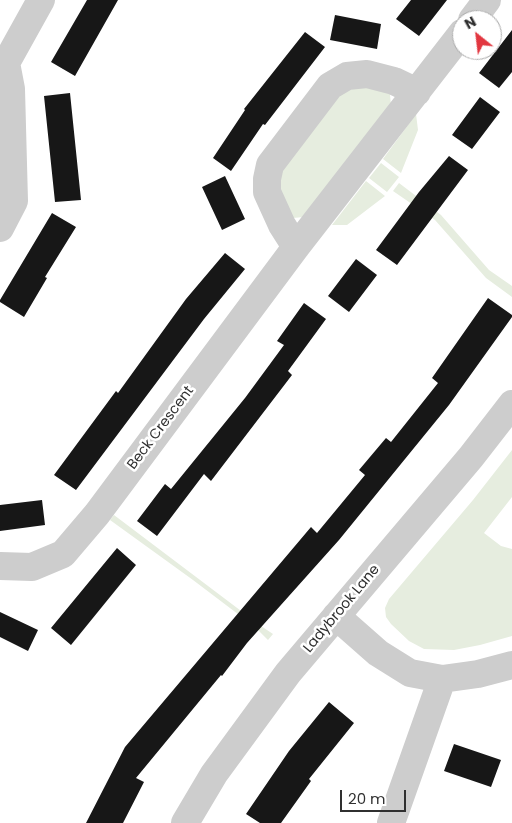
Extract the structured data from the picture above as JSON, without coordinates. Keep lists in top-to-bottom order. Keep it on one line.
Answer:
{"streets":{"street":["Beck Crescent","Ladybrook Lane"]},"scale_bar":"20 m","north":"top left"}
